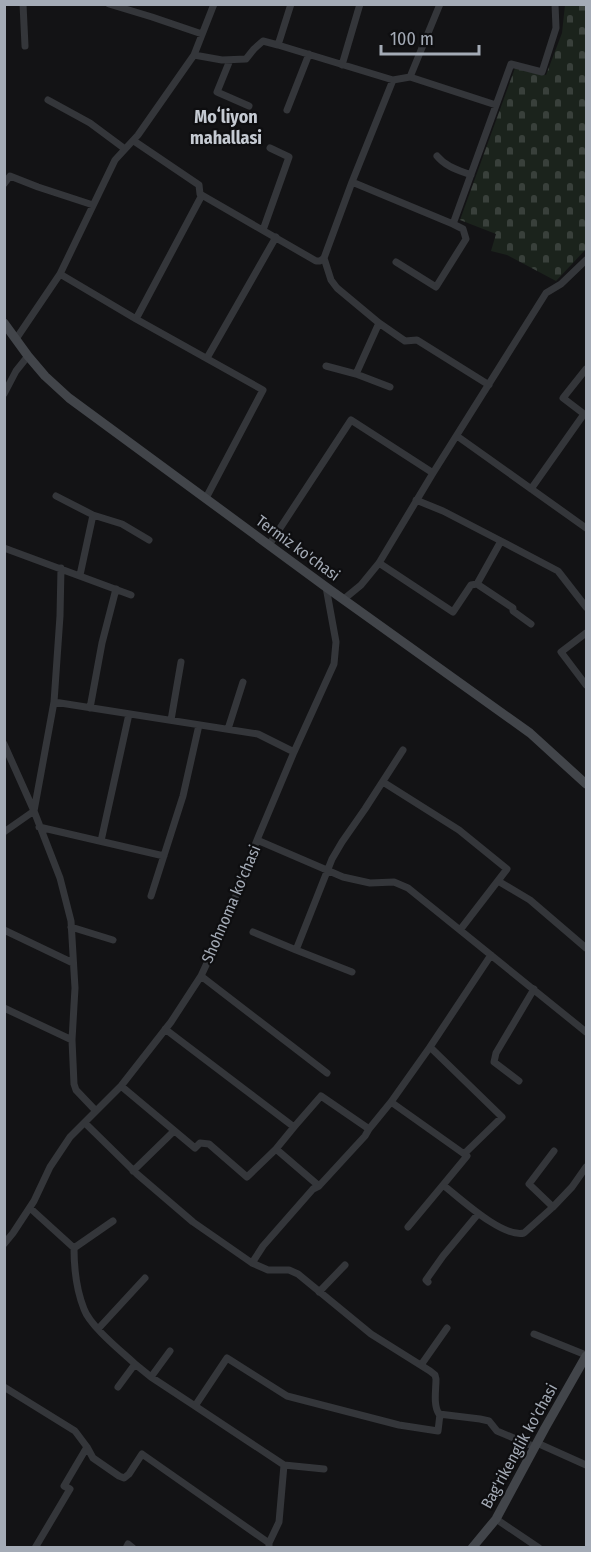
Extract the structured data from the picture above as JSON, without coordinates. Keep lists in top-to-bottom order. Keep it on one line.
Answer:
{"streets":{"main road":["Termiz ko'chasi","Bag'rikenglik ko'chasi"],"street":["Shohnoma ko'chasi"]},"crossings":[["Termiz ko'chasi","Shohnoma ko'chasi"]],"districts":["Moʻliyon mahallasi"],"scale_bar":"100 m"}
